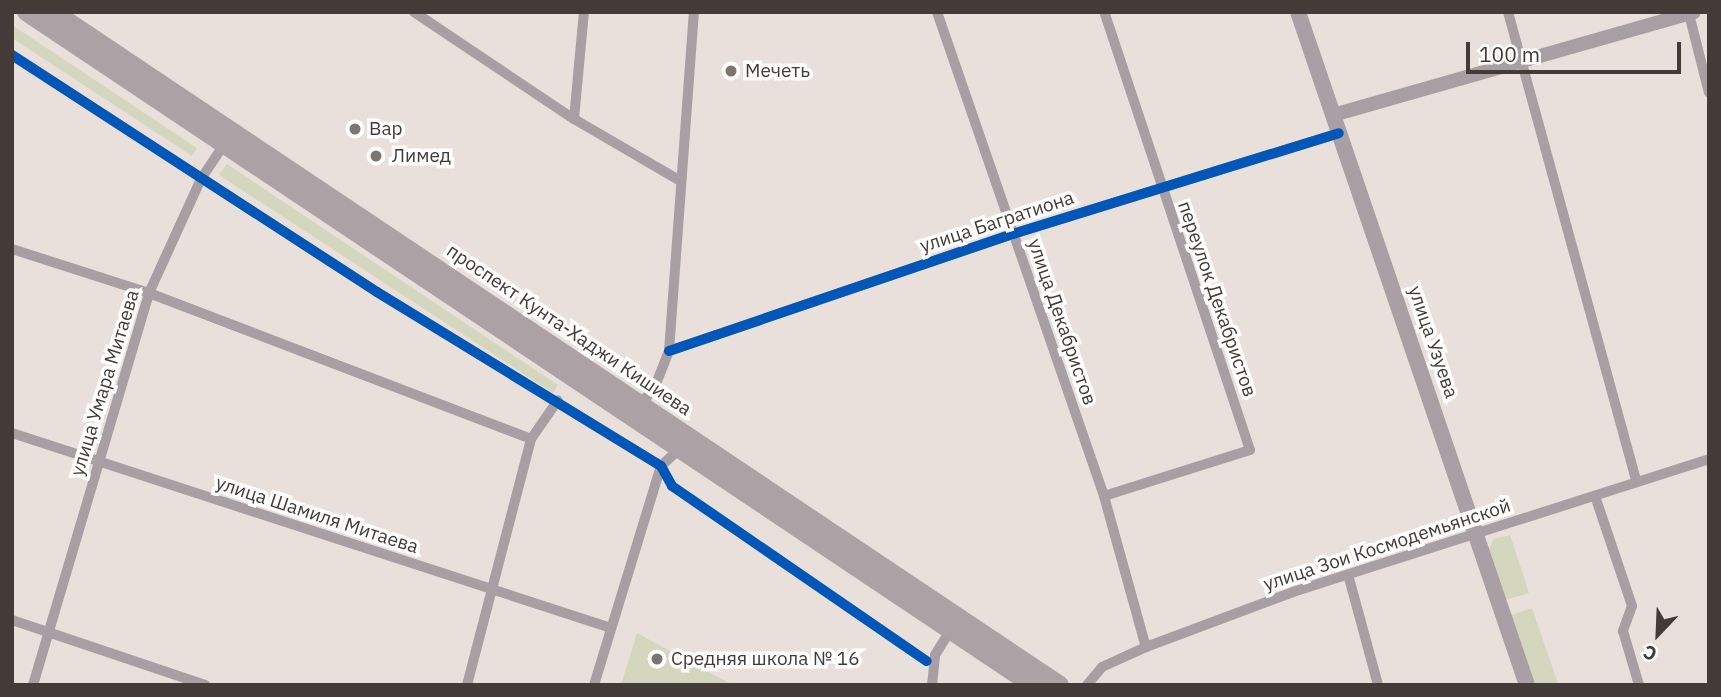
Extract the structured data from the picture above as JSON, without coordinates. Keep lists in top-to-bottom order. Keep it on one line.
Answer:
{"streets":{"main road":["проспект Кунта-Хаджи Кишиева","улица Узуева"],"street":["улица Багратиона","переулок Декабристов","улица Декабристов","улица Умара Митаева","улица Шамиля Митаева","улица Зои Космодемьянской"]},"crossings":[["улица Багратиона","переулок Декабристов"],["улица Багратиона","улица Декабристов"],["улица Багратиона","улица Узуева"],["переулок Декабристов","улица Декабристов"],["улица Декабристов","улица Зои Космодемьянской"],["проспект Кунта-Хаджи Кишиева","улица Умара Митаева"],["улица Узуева","улица Зои Космодемьянской"],["улица Умара Митаева","улица Шамиля Митаева"]],"places":["Мечеть","Вар","Лимед","Средняя школа № 16"],"scale_bar":"100 m","north":"bottom left"}
